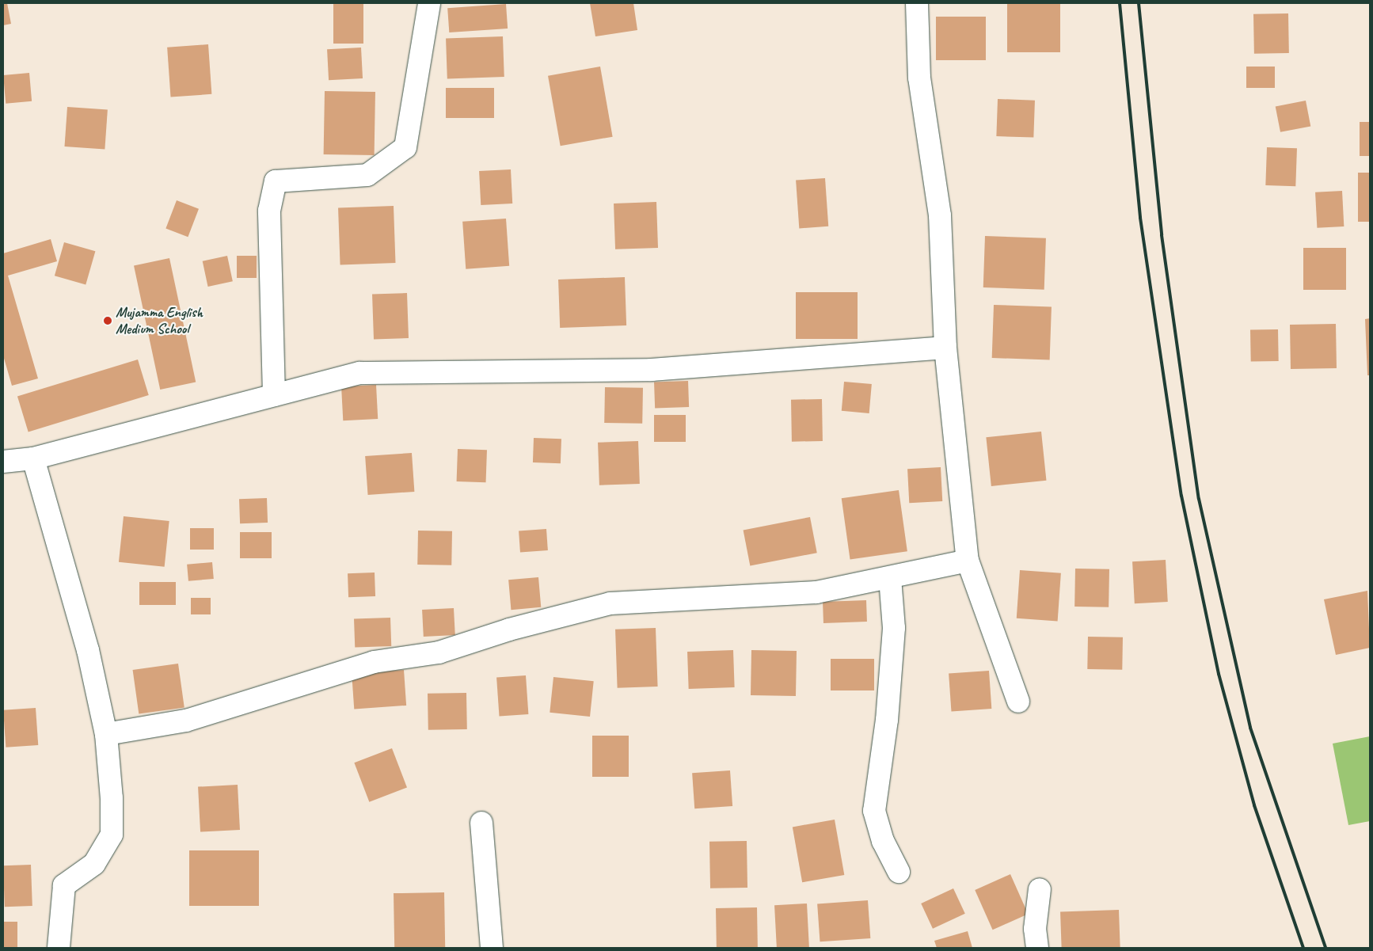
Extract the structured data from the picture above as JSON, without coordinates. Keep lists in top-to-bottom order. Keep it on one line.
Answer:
{"places":["Mujamma English Medium School"]}
